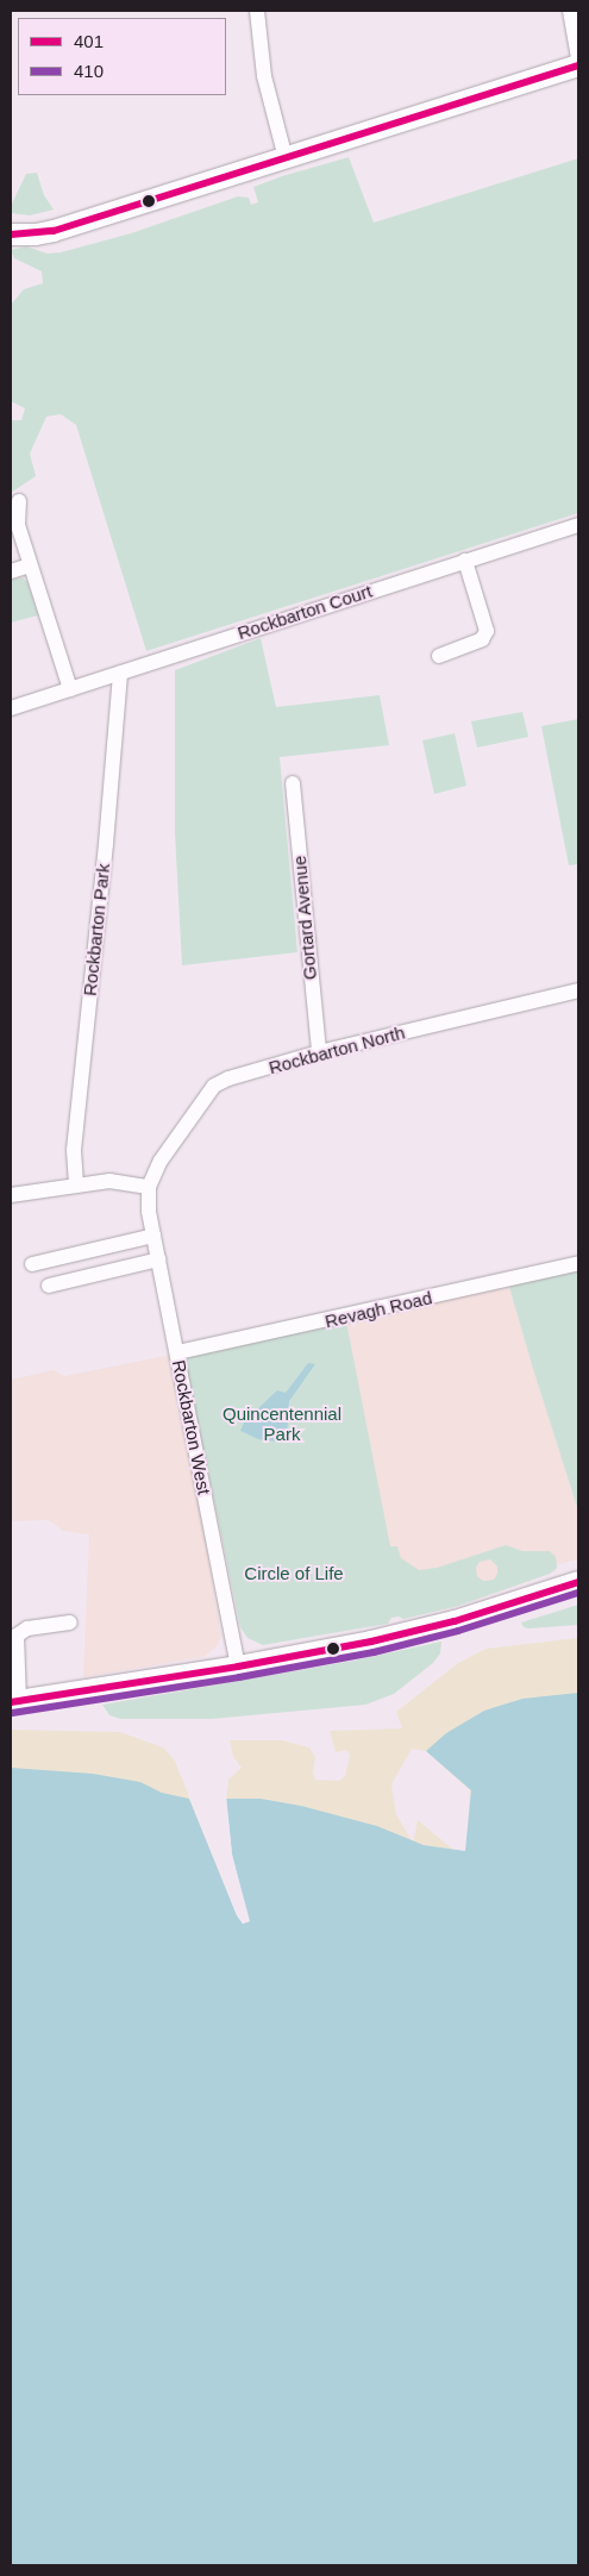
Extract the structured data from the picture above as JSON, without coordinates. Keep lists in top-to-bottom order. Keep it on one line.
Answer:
{"streets":{"street":["Rockbarton Court","Gortard Avenue","Rockbarton Park","Rockbarton North","Revagh Road","Rockbarton West"]},"crossings":[["Rockbarton Court","Rockbarton Park"],["Gortard Avenue","Rockbarton North"],["Rockbarton North","Rockbarton West"],["Revagh Road","Rockbarton West"]],"parks":["Quincentennial Park","Circle of Life"],"lines":["transit line 401","transit line 410"],"legend":["401","410"]}
